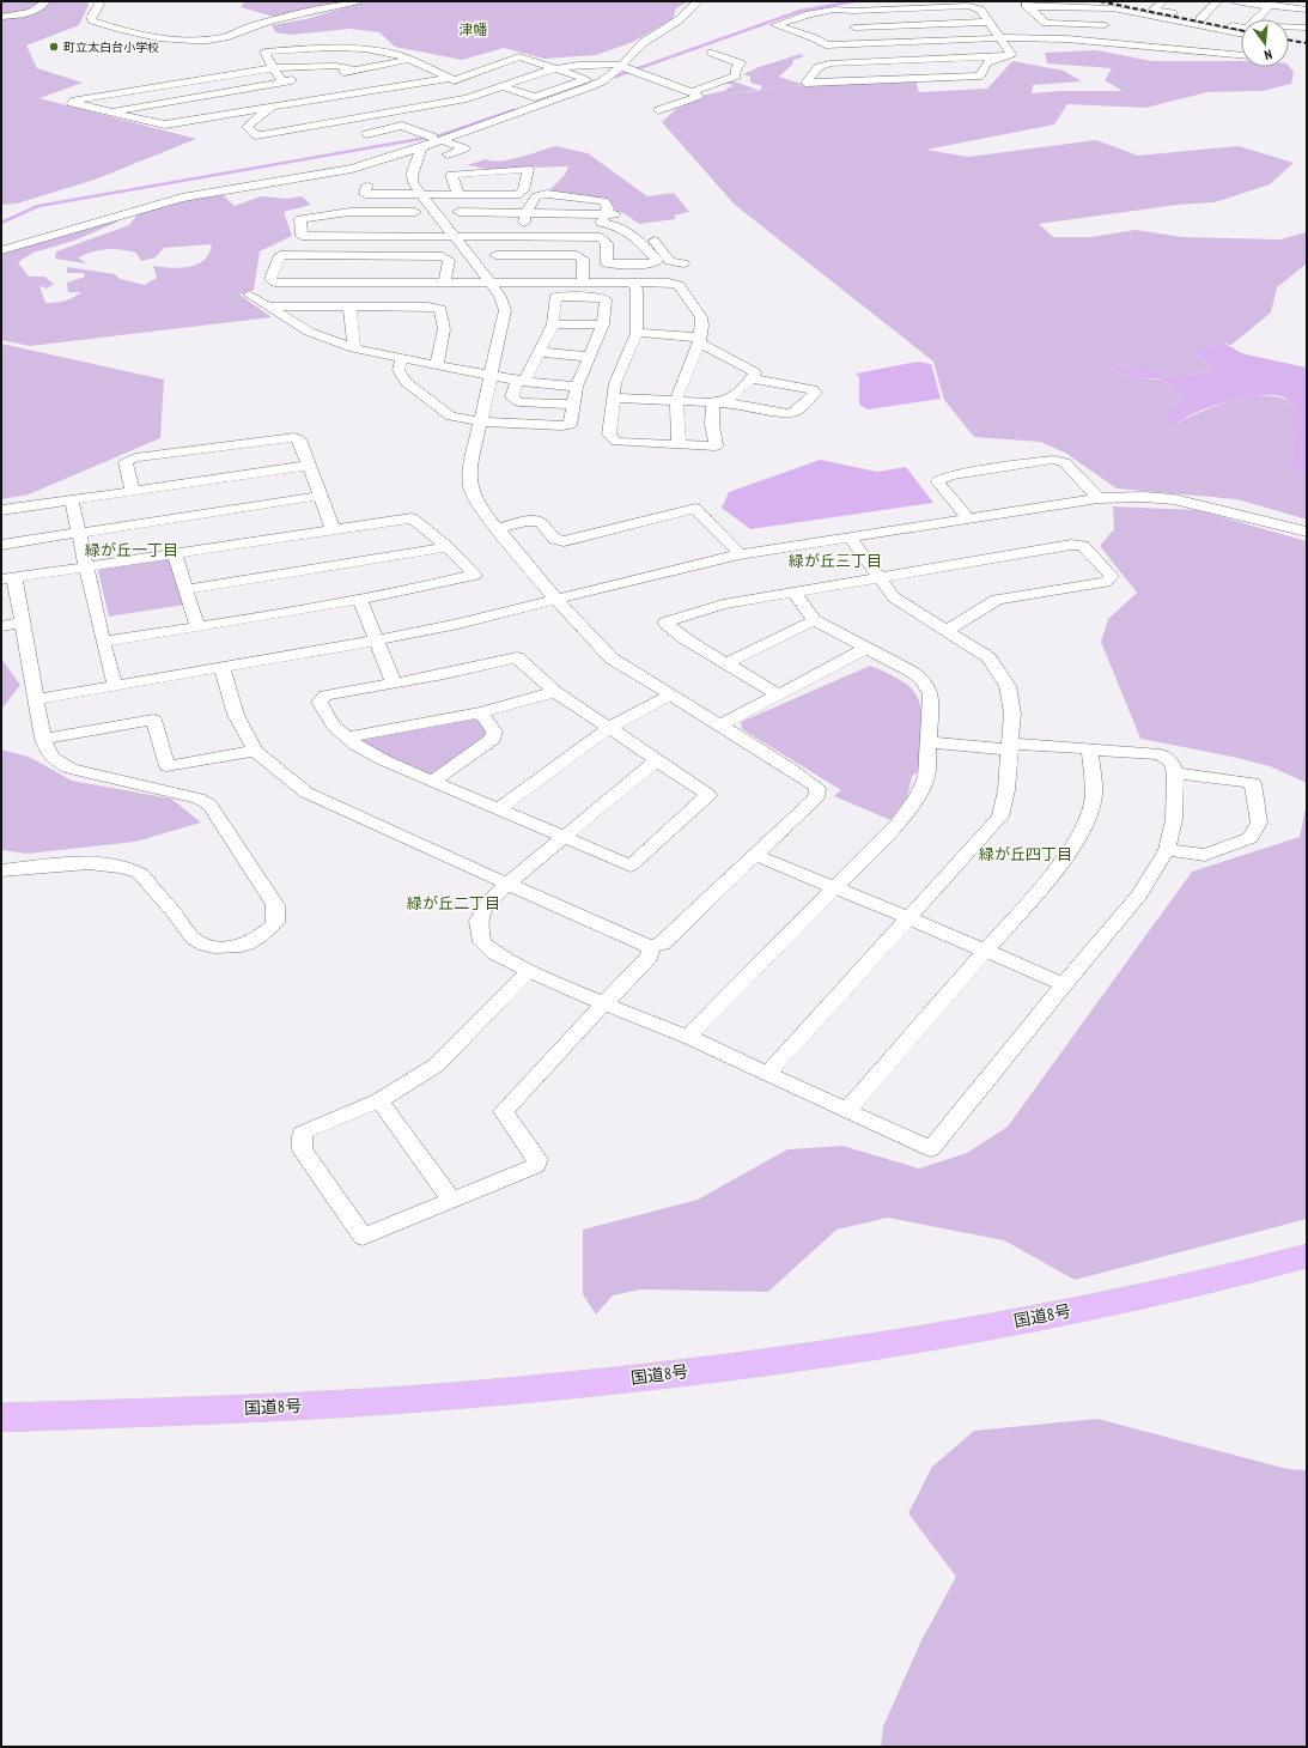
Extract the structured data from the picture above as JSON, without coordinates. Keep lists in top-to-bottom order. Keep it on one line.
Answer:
{"streets":{"highway":["国道8号"]},"districts":["津幡","緑が丘一丁目","緑が丘三丁目","緑が丘四丁目","緑が丘二丁目"],"places":["町立太白台小学校"],"north":"bottom"}
